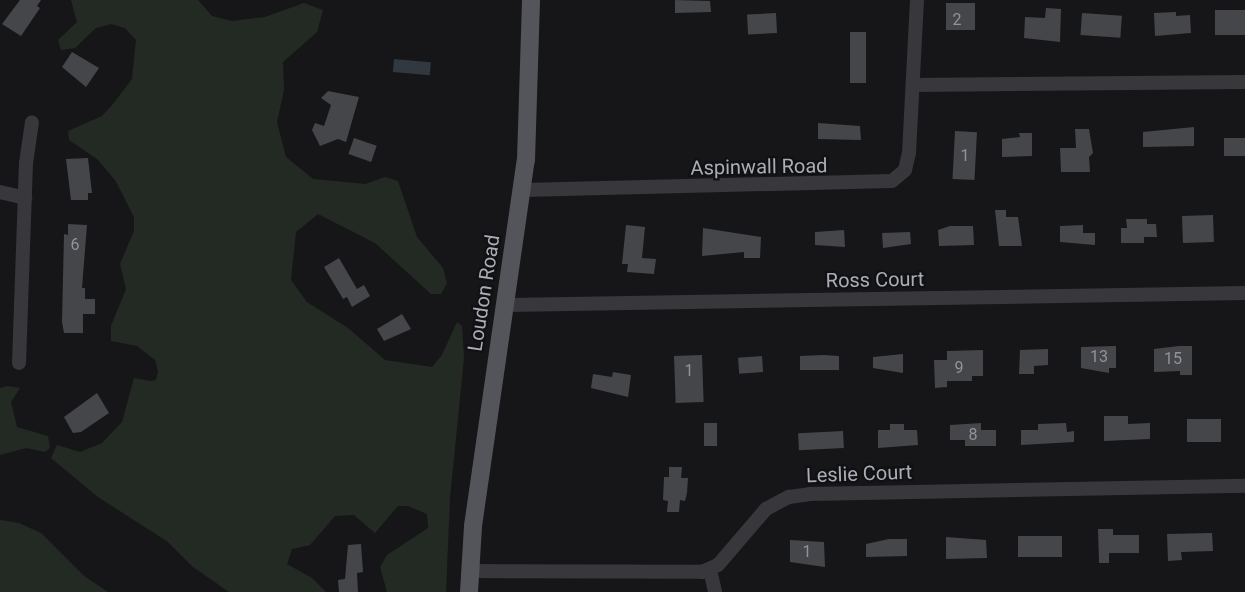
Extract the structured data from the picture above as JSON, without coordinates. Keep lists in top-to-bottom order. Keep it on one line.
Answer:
{"streets":{"main road":["Loudon Road"],"street":["Aspinwall Road","Ross Court","Leslie Court"]},"crossings":[["Aspinwall Road","Loudon Road"],["Ross Court","Loudon Road"]],"house_numbers":["2","1","6","13","15","9","1","8","1"]}
